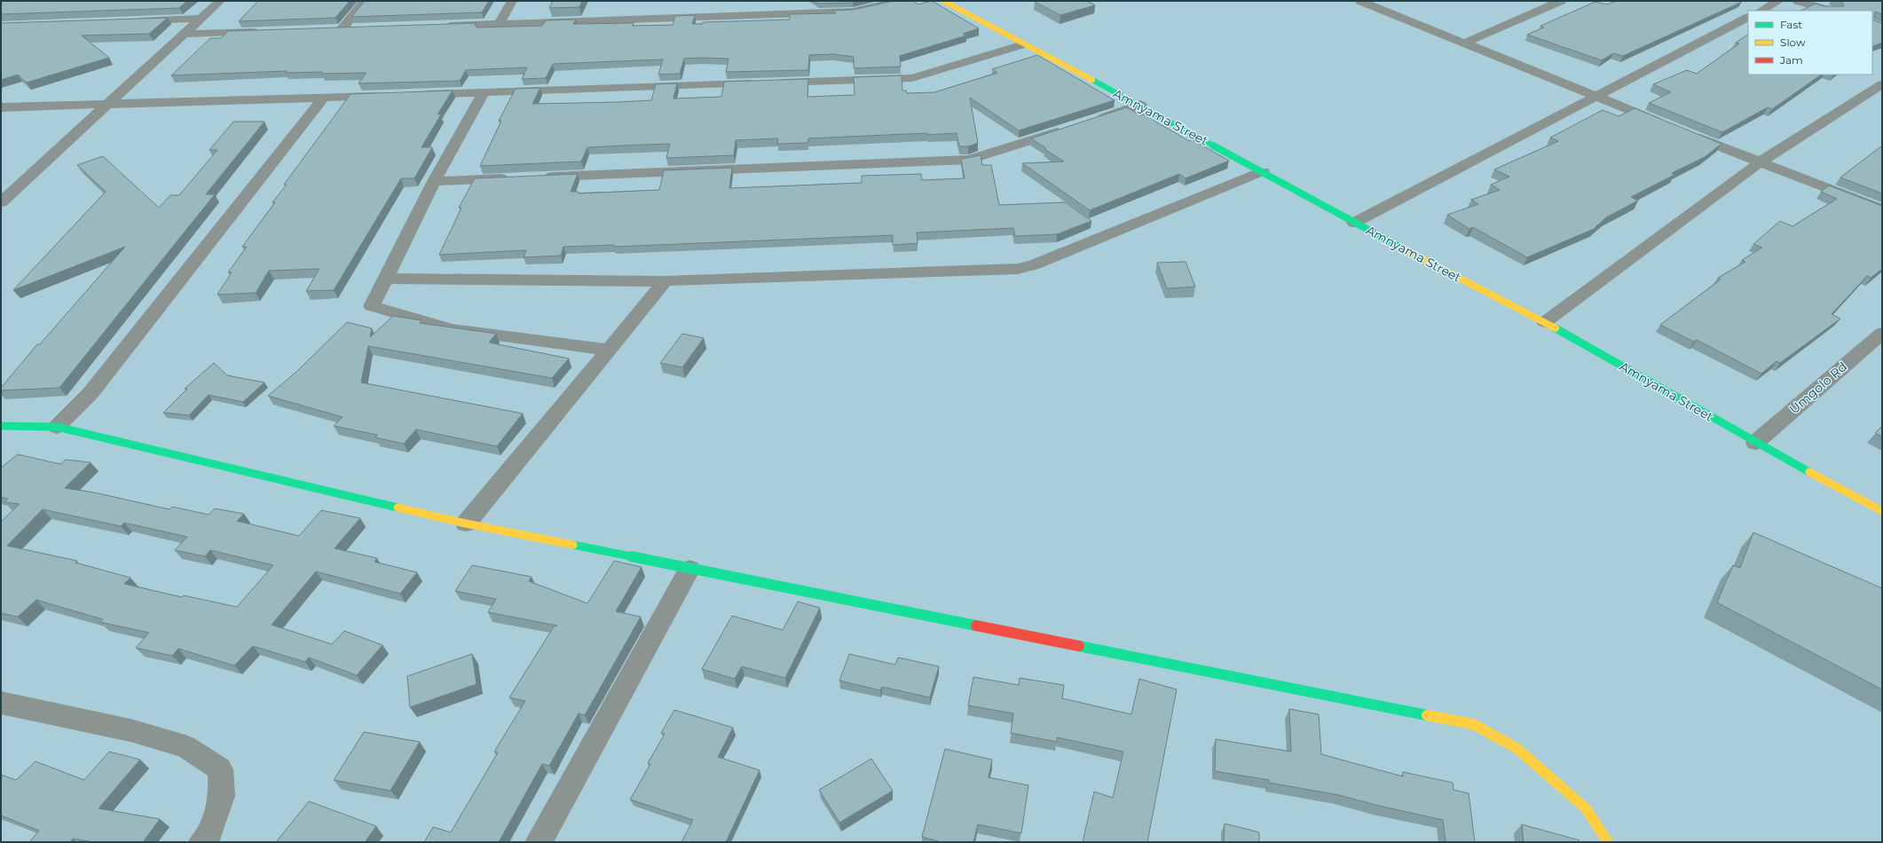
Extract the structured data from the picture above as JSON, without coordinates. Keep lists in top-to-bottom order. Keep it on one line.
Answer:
{"streets":{"street":["Amnyama Street","Umgolo Rd"]},"crossings":[["Amnyama Street","Umgolo Rd"]],"legend":["Fast","Slow","Jam"]}
